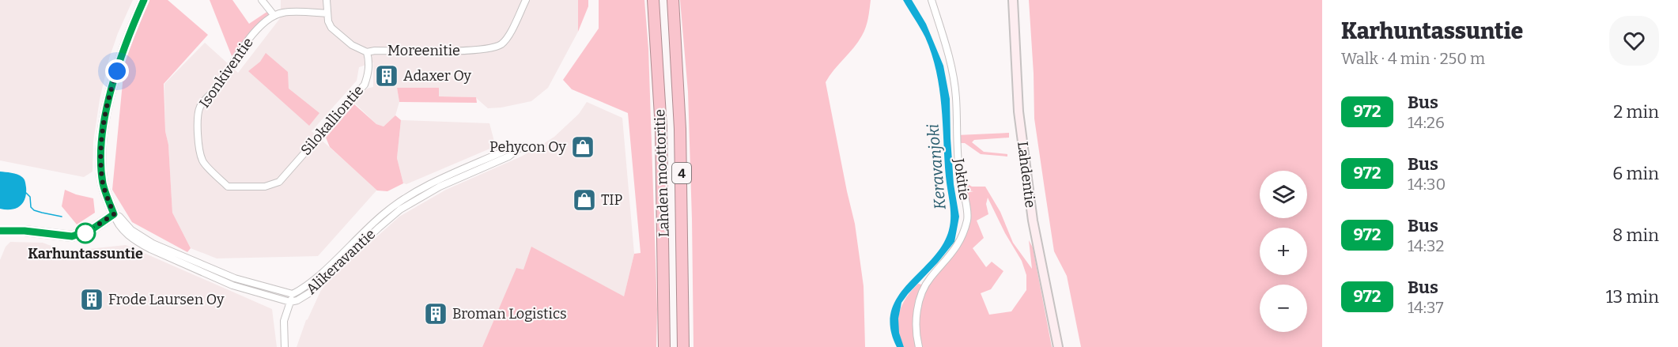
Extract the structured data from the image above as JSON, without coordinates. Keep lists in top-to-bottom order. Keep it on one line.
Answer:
{"streets":{"highway":["Lahden moottoritie","4"],"main road":["Lahdentie","Alikeravantie"],"street":["Moreenitie","Isonkiventie","Silokalliontie","Jokitie"]},"crossings":[["Moreenitie","Silokalliontie"],["Isonkiventie","Silokalliontie"]],"water":["Keravanjoki"],"places":{"building":["Adaxer Oy","Frode Laursen Oy","Broman Logistics"],"shop":["Pehycon Oy","TIP"],"other":["Karhuntassuntie"]},"lines":["bus line 972"],"page":{"heading":["Karhuntassuntie","Walk · 4 min · 250 m"],"list":[{"mark":"972","name":"Bus","note":"14:26","value":"2 min"},{"mark":"972","name":"Bus","note":"14:30","value":"6 min"},{"mark":"972","name":"Bus","note":"14:32","value":"8 min"},{"mark":"972","name":"Bus","note":"14:37","value":"13 min"}],"map_buttons":["+","−"]}}
